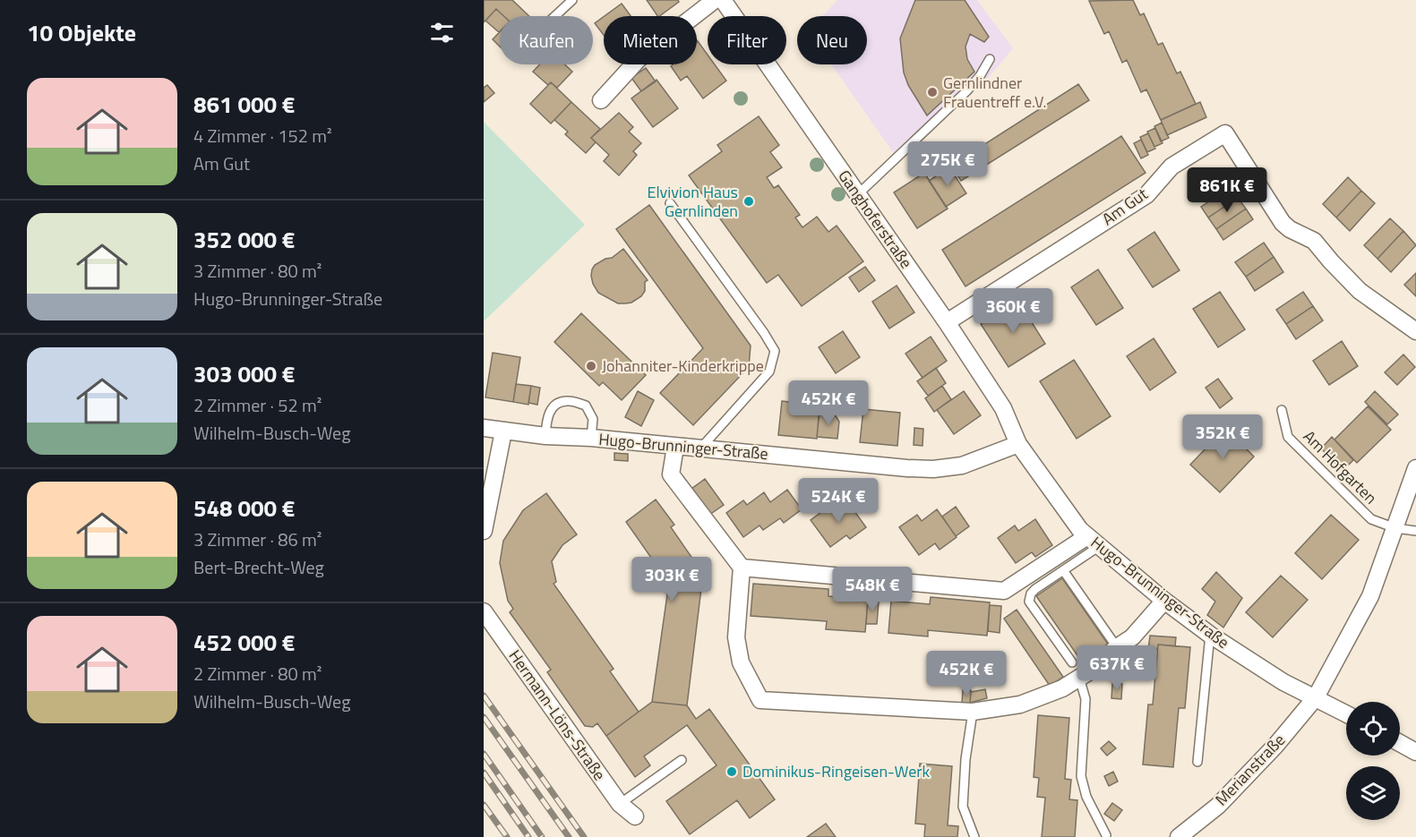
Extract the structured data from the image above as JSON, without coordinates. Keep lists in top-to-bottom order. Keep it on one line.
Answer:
{"streets":{"street":["Am Gut","Ganghoferstraße","Hugo-Brunninger-Straße","Hermann-Löns-Straße","Merianstraße"],"lane":["Am Hofgarten"]},"crossings":[["Am Gut","Ganghoferstraße"],["Ganghoferstraße","Hugo-Brunninger-Straße"],["Hugo-Brunninger-Straße","Merianstraße"],["Am Hofgarten","Merianstraße"]],"places":["Gernlindner Frauentreff e.V.","Elvivion Haus Gernlinden","Johanniter-Kinderkrippe","Dominikus-Ringeisen-Werk"],"page":{"heading":"10 Objekte","chip":["Kaufen","Mieten","Filter","Neu"],"list":[{"name":"861 000 €","note":"4 Zimmer · 152 m² · Am Gut"},{"name":"352 000 €","note":"3 Zimmer · 80 m² · Hugo-Brunninger-Straße"},{"name":"303 000 €","note":"2 Zimmer · 52 m² · Wilhelm-Busch-Weg"},{"name":"548 000 €","note":"3 Zimmer · 86 m² · Bert-Brecht-Weg"},{"name":"452 000 €","note":"2 Zimmer · 80 m² · Wilhelm-Busch-Weg"}],"price":["275K €","861K €","360K €","452K €","352K €","524K €","303K €","548K €","637K €","452K €"]}}
